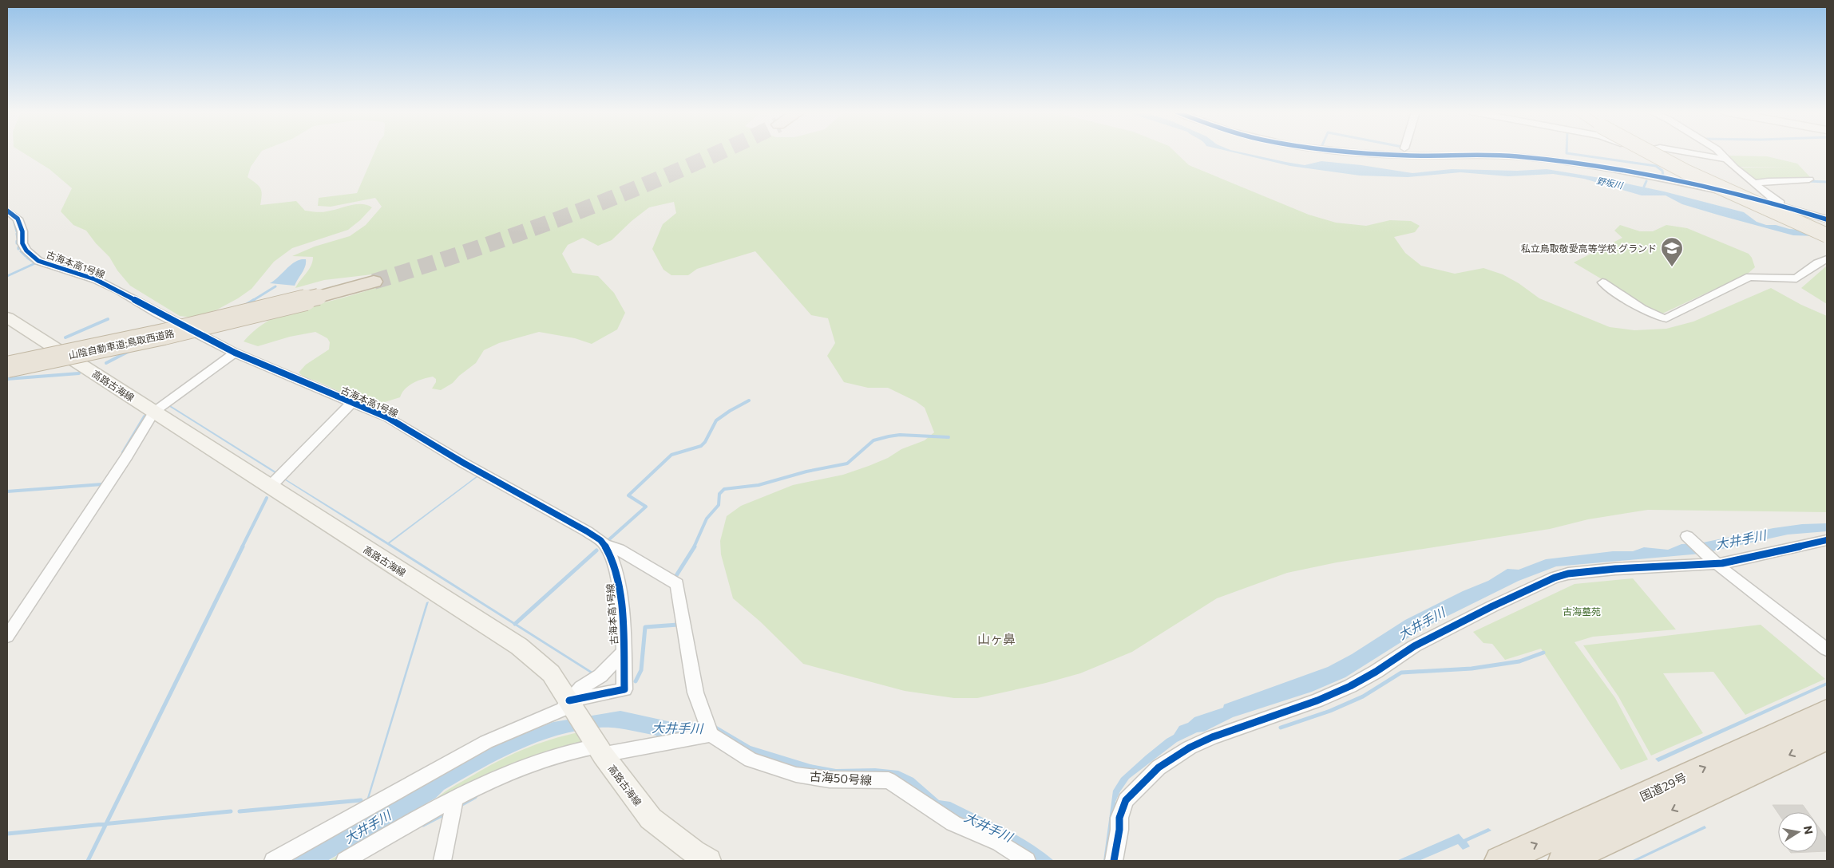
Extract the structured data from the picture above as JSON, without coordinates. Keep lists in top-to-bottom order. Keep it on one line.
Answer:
{"streets":{"highway":["山陰自動車道;鳥取西道路","国道29号"],"main road":["高路古海線"],"street":["古海本高1号線","古海50号線"]},"crossings":[["古海本高1号線","高路古海線"]],"districts":["山ヶ鼻"],"water":["野坂川","大井手川"],"parks":["古海墓苑"],"places":{"school or university":["私立鳥取敬愛高等学校 グランド"]},"north":"right"}
